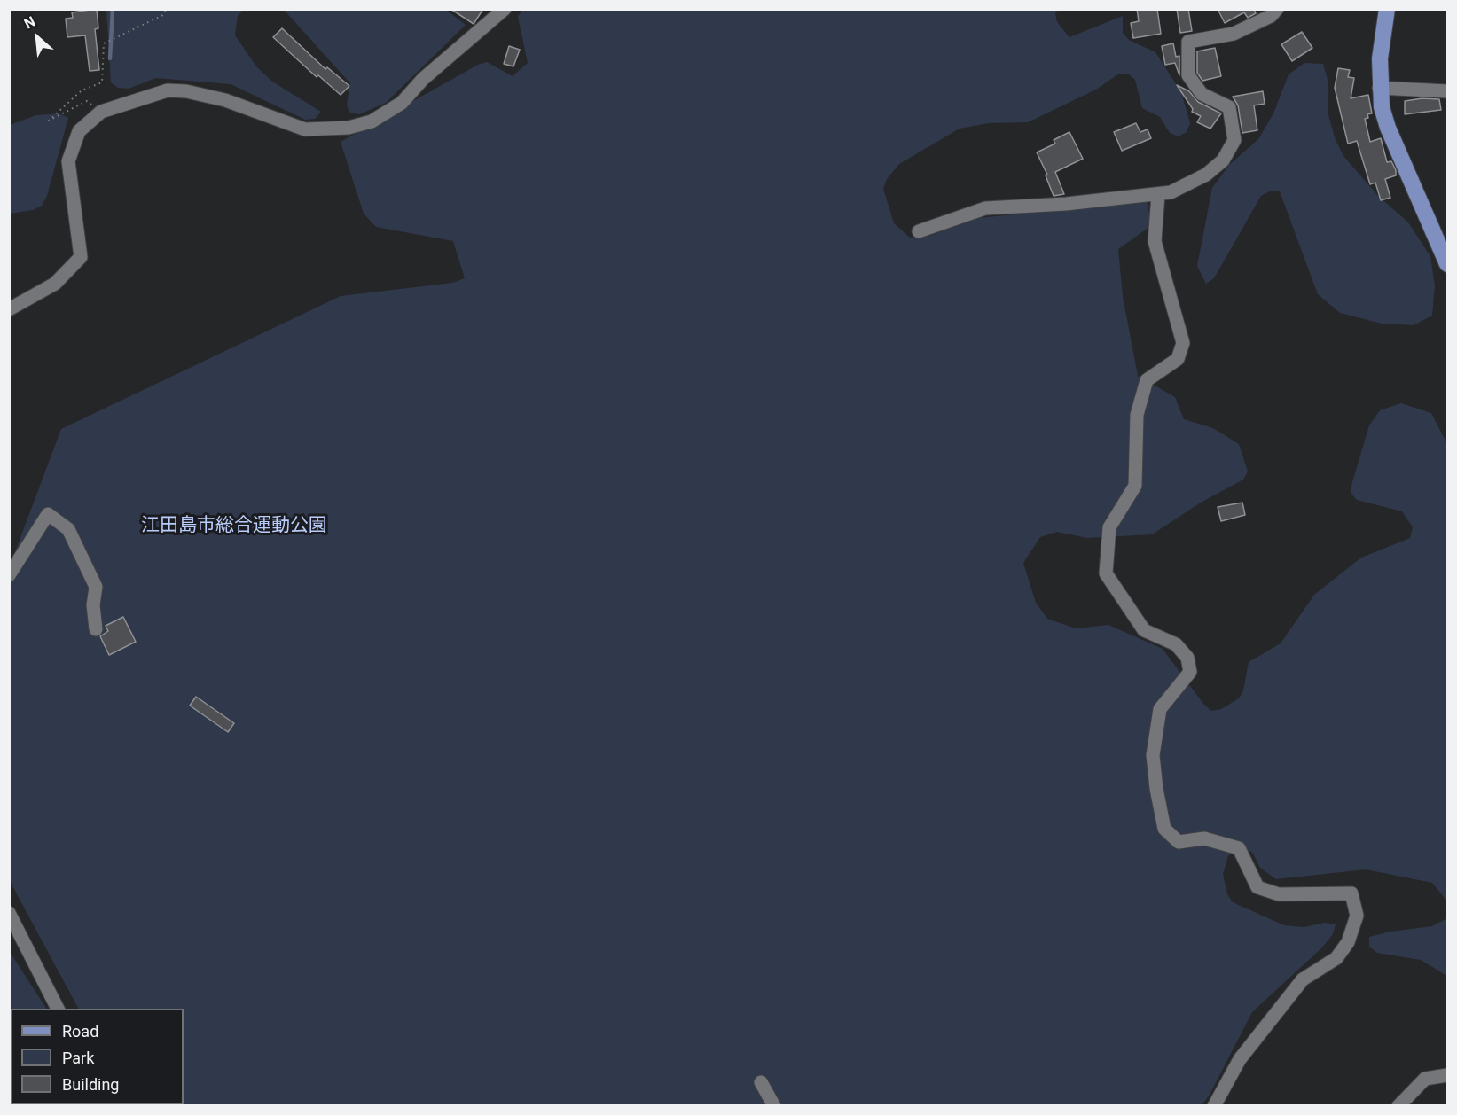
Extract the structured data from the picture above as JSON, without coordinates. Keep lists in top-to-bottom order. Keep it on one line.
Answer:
{"parks":["江田島市総合運動公園"],"legend":["Road","Park","Building"],"north":"top left"}
